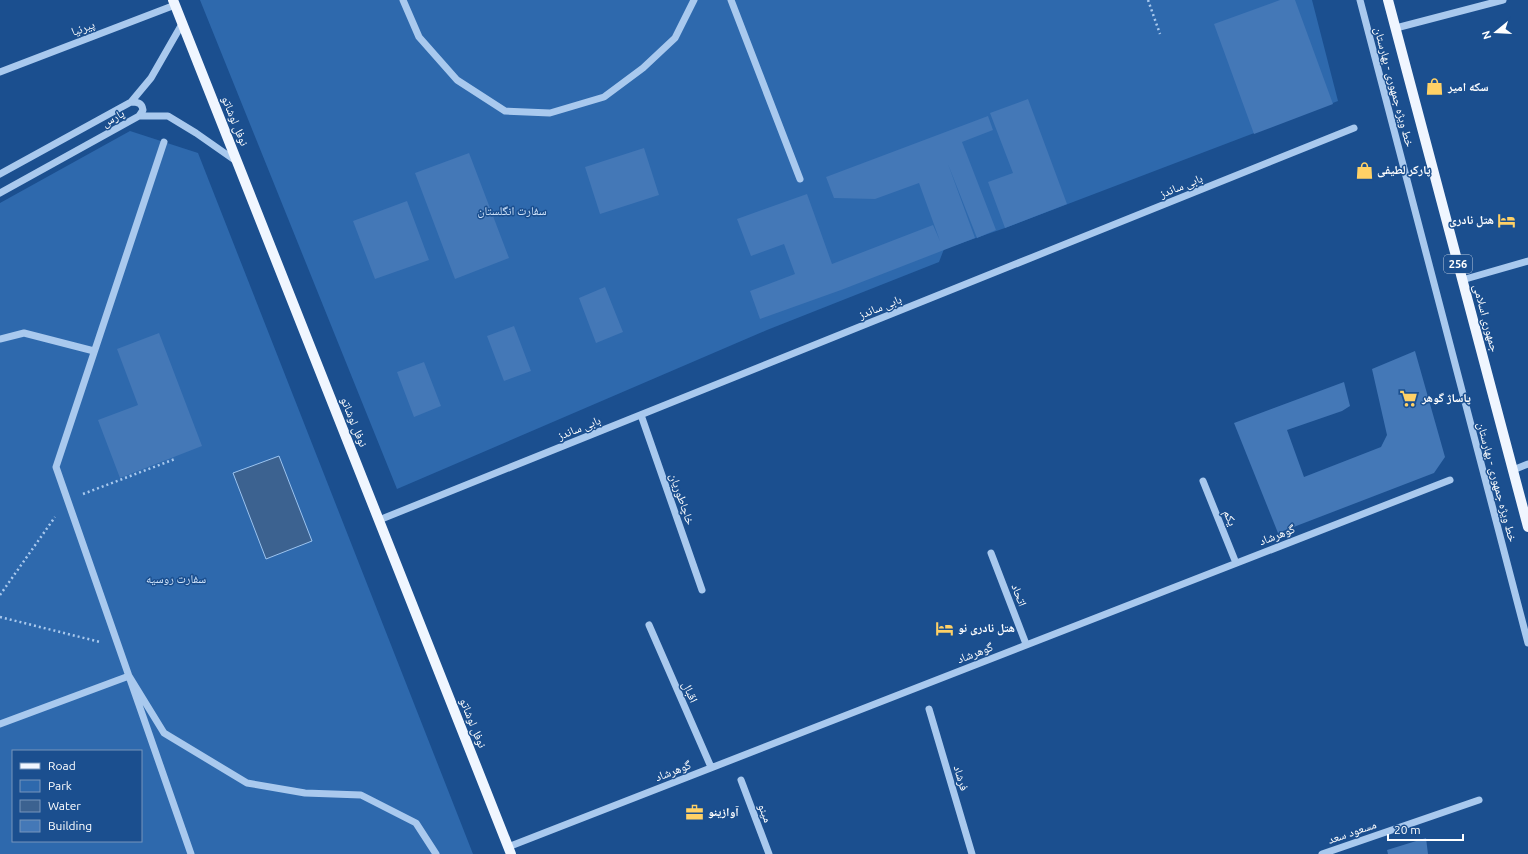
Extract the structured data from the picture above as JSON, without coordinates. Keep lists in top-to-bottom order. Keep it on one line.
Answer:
{"streets":{"main road":["نوفل لوشاتو","256","جمهوری اسلامی"],"street":["پیرنیا","خط ویژه جمهوری - بهارستان","پارس","بابی ساندز","خاچاطوریان","یکم","گوهرشاد","اتحاد","اقبال","فرشاد","مینو","مسعود سعد"]},"crossings":[["پیرنیا","نوفل لوشاتو"],["پارس","نوفل لوشاتو"],["نوفل لوشاتو","بابی ساندز"],["نوفل لوشاتو","گوهرشاد"],["بابی ساندز","خاچاطوریان"],["یکم","گوهرشاد"],["گوهرشاد","اتحاد"],["گوهرشاد","اقبال"]],"parks":["سفارت انگلستان","سفارت روسیه"],"places":{"shop":["سکه امیر","پارکر لطیفی"],"hotel":["هتل نادری","هتل نادری نو"],"supermarket":["پاساژ گوهر"],"office":["آوازینو"]},"legend":["Road","Park","Water","Building"],"scale_bar":"20 m","north":"left"}
